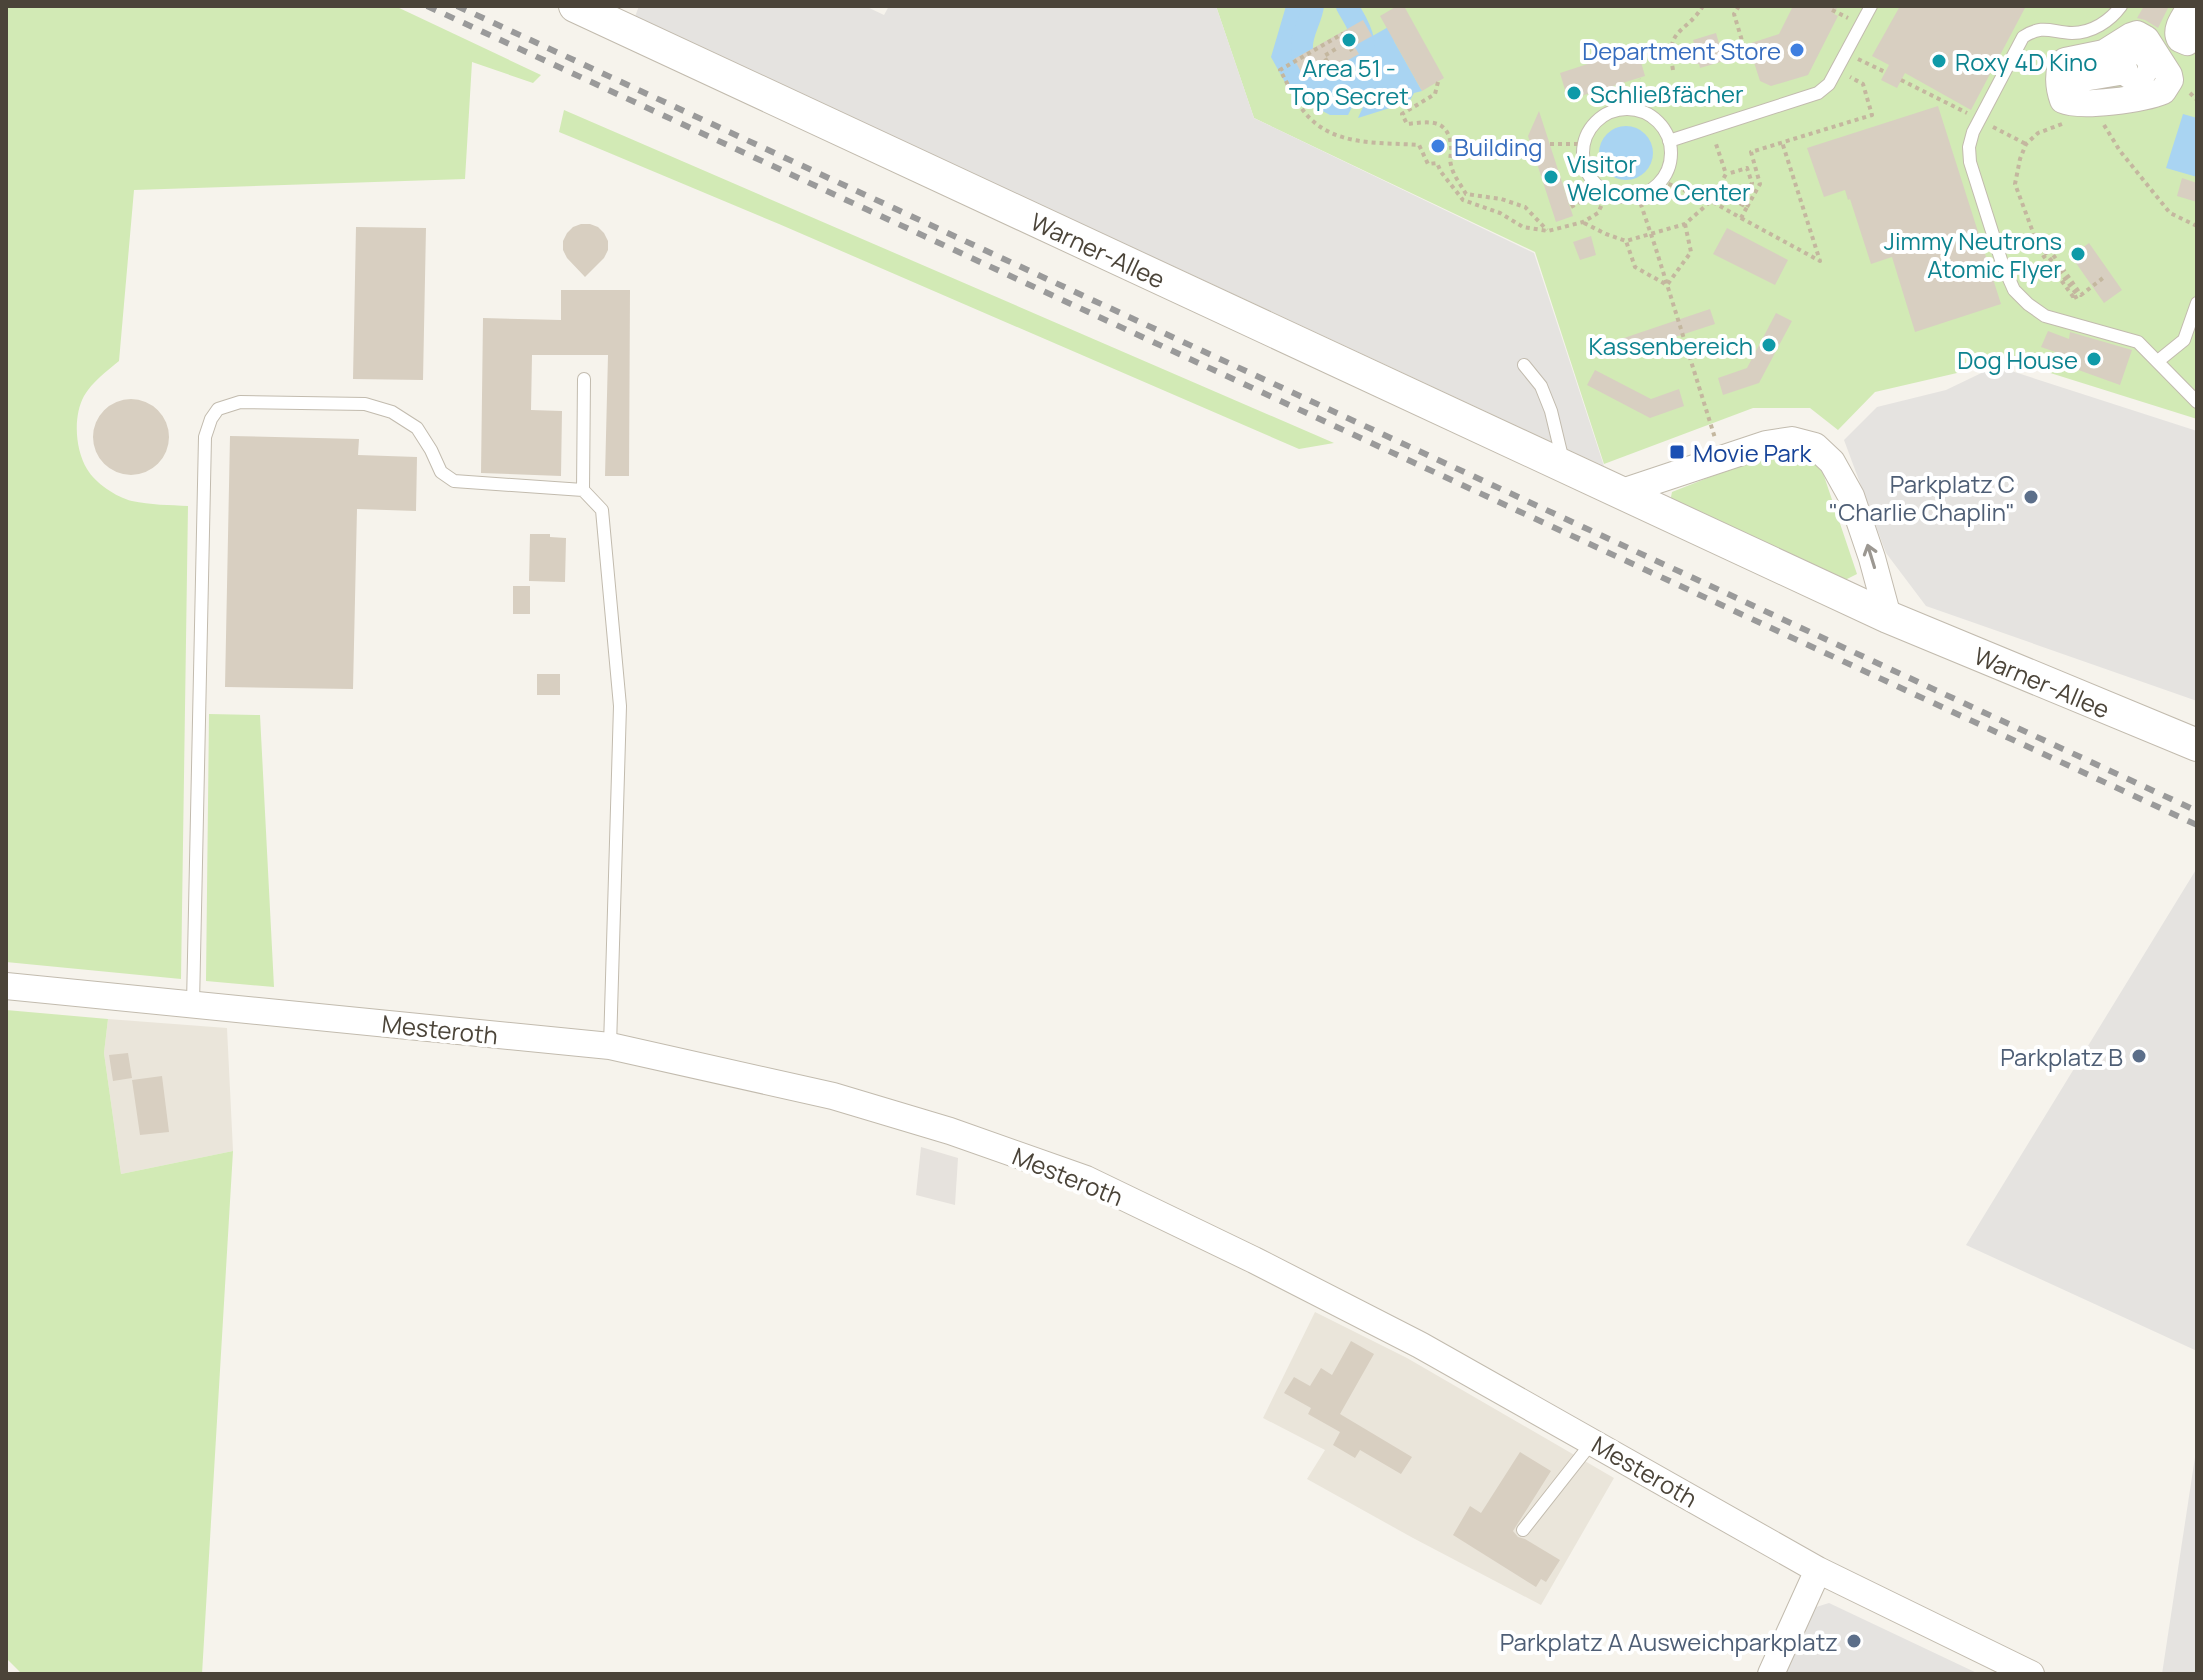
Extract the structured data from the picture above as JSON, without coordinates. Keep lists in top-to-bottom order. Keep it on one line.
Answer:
{"streets":{"street":["Warner-Allee","Mesteroth"]},"places":{"other":["Area 51 - Top Secret","Department Store","Roxy 4D Kino","Schließfächer","Building","Visitor Welcome Center","Jimmy Neutrons Atomic Flyer","Kassenbereich","Dog House","Parkplatz C \"Charlie Chaplin\"","Parkplatz B","Parkplatz A Ausweichparkplatz"],"transit":["Movie Park"]}}
